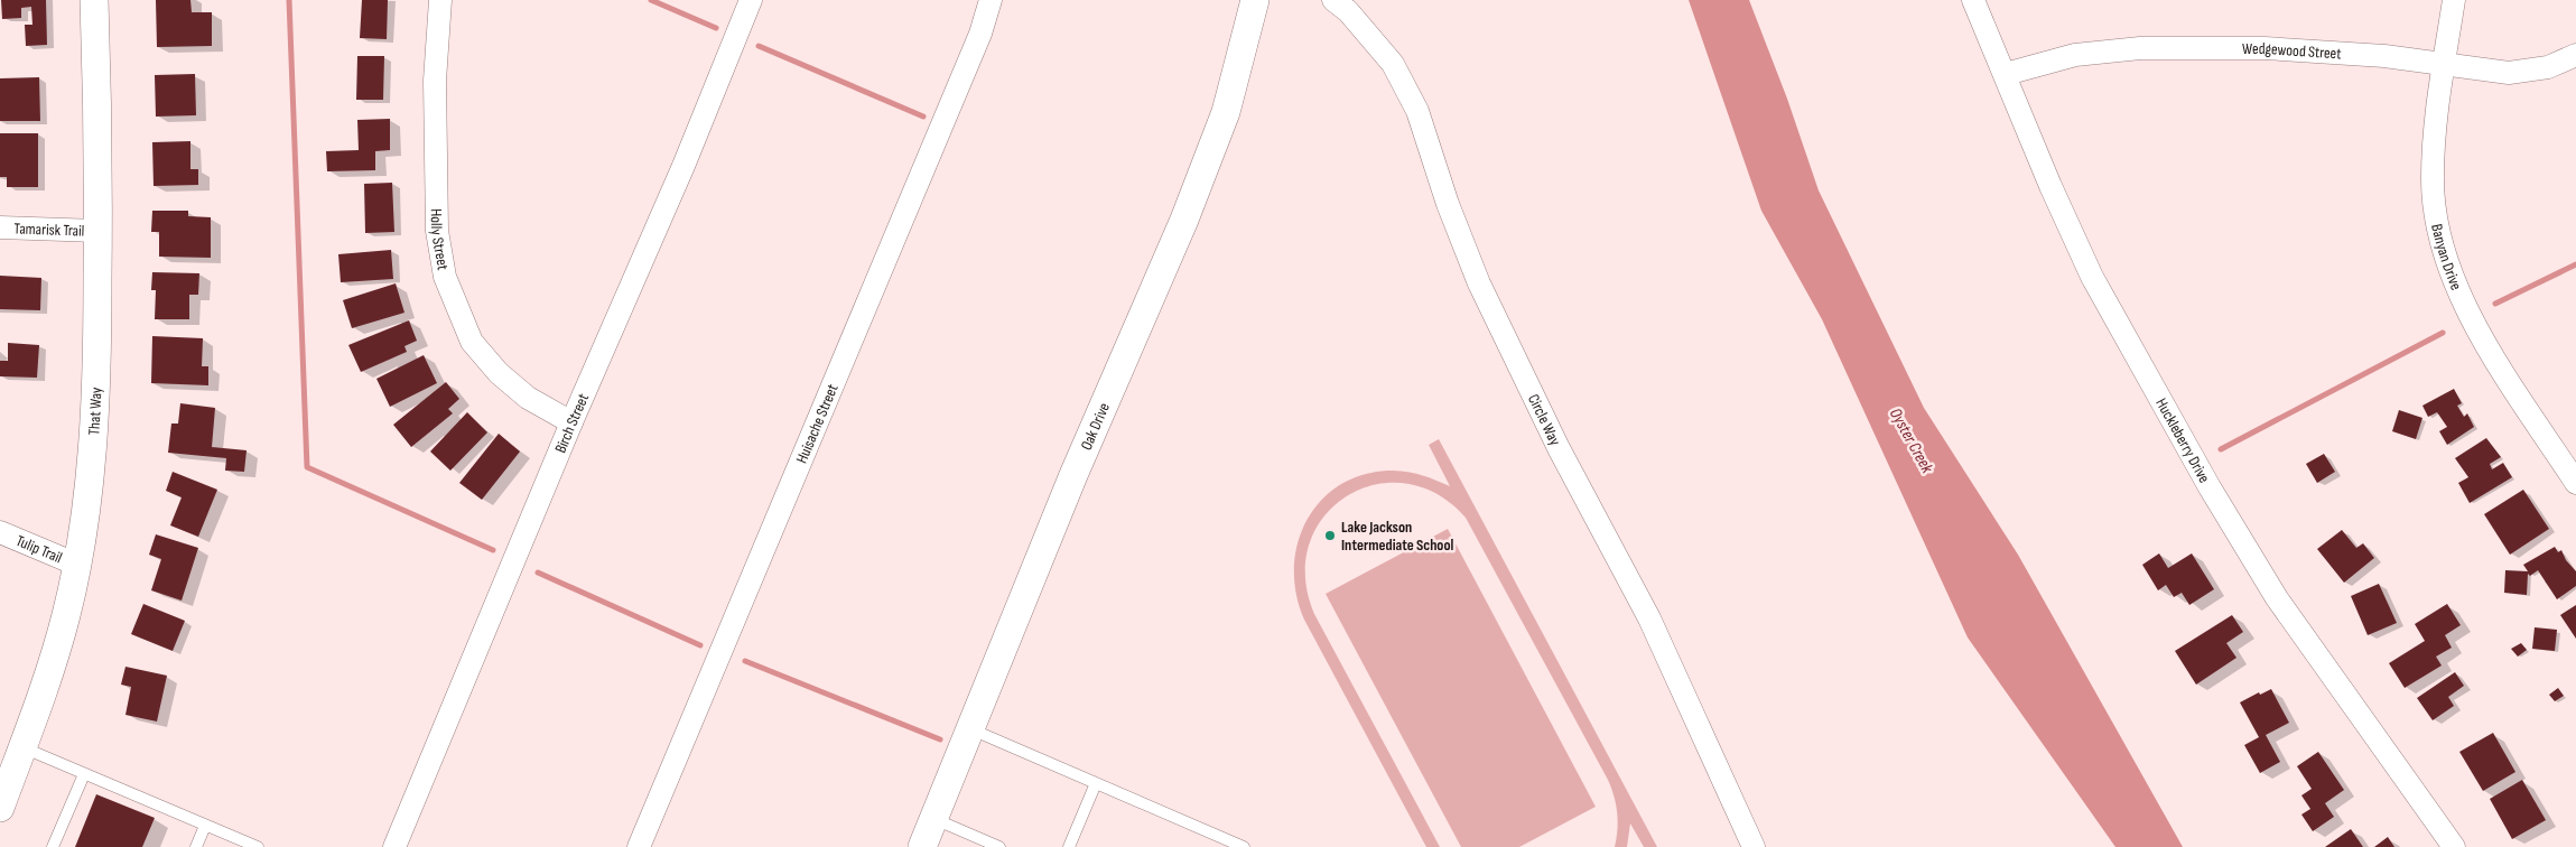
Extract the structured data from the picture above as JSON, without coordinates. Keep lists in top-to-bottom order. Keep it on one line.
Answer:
{"streets":{"street":["Wedgewood Street","Tamarisk Trail","Holly Street","Banyan Drive","That Way","Circle Way","Birch Street","Huisache Street","Oak Drive","Huckleberry Drive","Tulip Trail"]},"crossings":[["Wedgewood Street","Banyan Drive"],["Wedgewood Street","Huckleberry Drive"],["Tamarisk Trail","That Way"],["Holly Street","Birch Street"],["That Way","Tulip Trail"]],"water":["Oyster Creek"],"places":["Lake Jackson Intermediate School"]}
